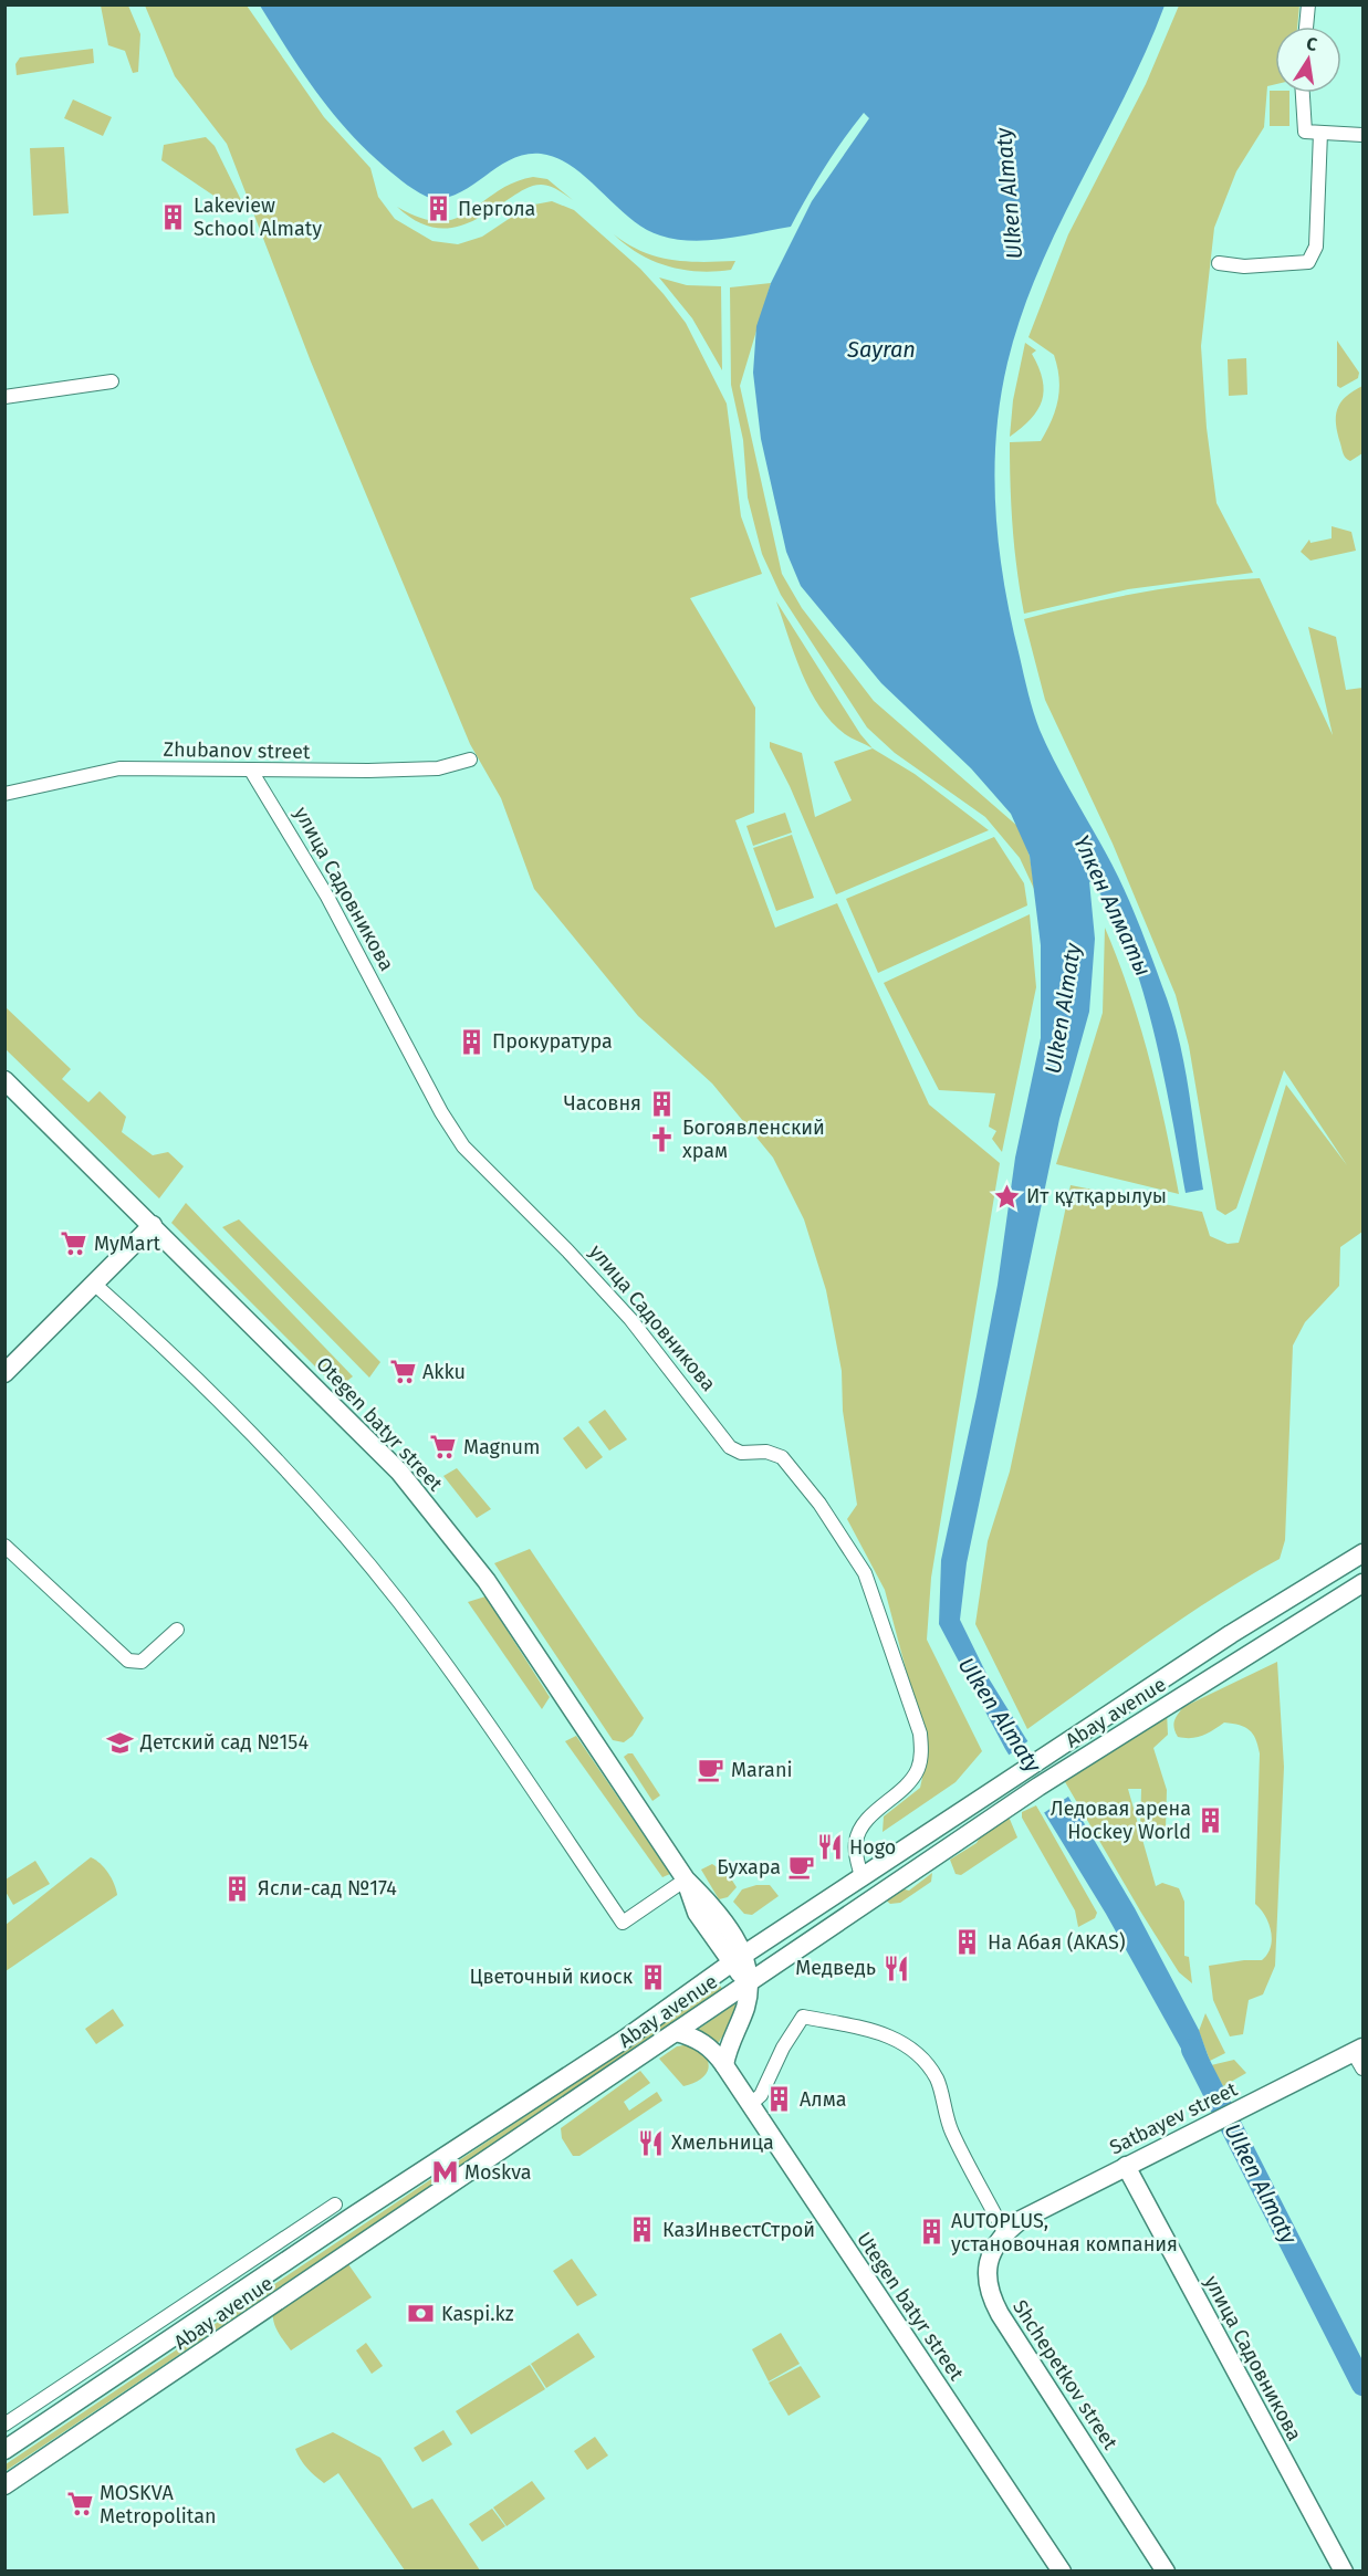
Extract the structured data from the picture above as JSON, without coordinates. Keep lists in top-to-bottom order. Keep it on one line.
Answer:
{"streets":{"main road":["улица Садовникова","Otegen batyr street","Abay avenue","Satbayev street","Utegen batyr street","Shchepetkov street"],"street":["Zhubanov street"]},"crossings":[["Zhubanov street","улица Садовникова"],["улица Садовникова","Abay avenue"],["улица Садовникова","Satbayev street"],["Otegen batyr street","Abay avenue"],["Abay avenue","Utegen batyr street"],["Satbayev street","Shchepetkov street"]],"water":["Ulken Almaty","Sayran","Үлкен Алматы"],"places":{"building":["Пергола","Lakeview School Almaty","Прокуратура","Часовня","Ледовая арена Hockey World","Ясли-сад №174","На Абая (AKAS)","Цветочный киоск","Алма","КазИнвестСтрой","AUTOPLUS, установочная компания"],"church":["Богоявленский храм"],"place":["Ит құтқарылуы"],"supermarket":["MyMart","Akku","Magnum","MOSKVA Metropolitan"],"school or university":["Детский сад №154"],"cafe":["Marani","Бухара"],"restaurant":["Hogo","Медведь","Хмельница"],"metro station":["Moskva"],"bank":["Kaspi.kz"]},"north":"top"}
